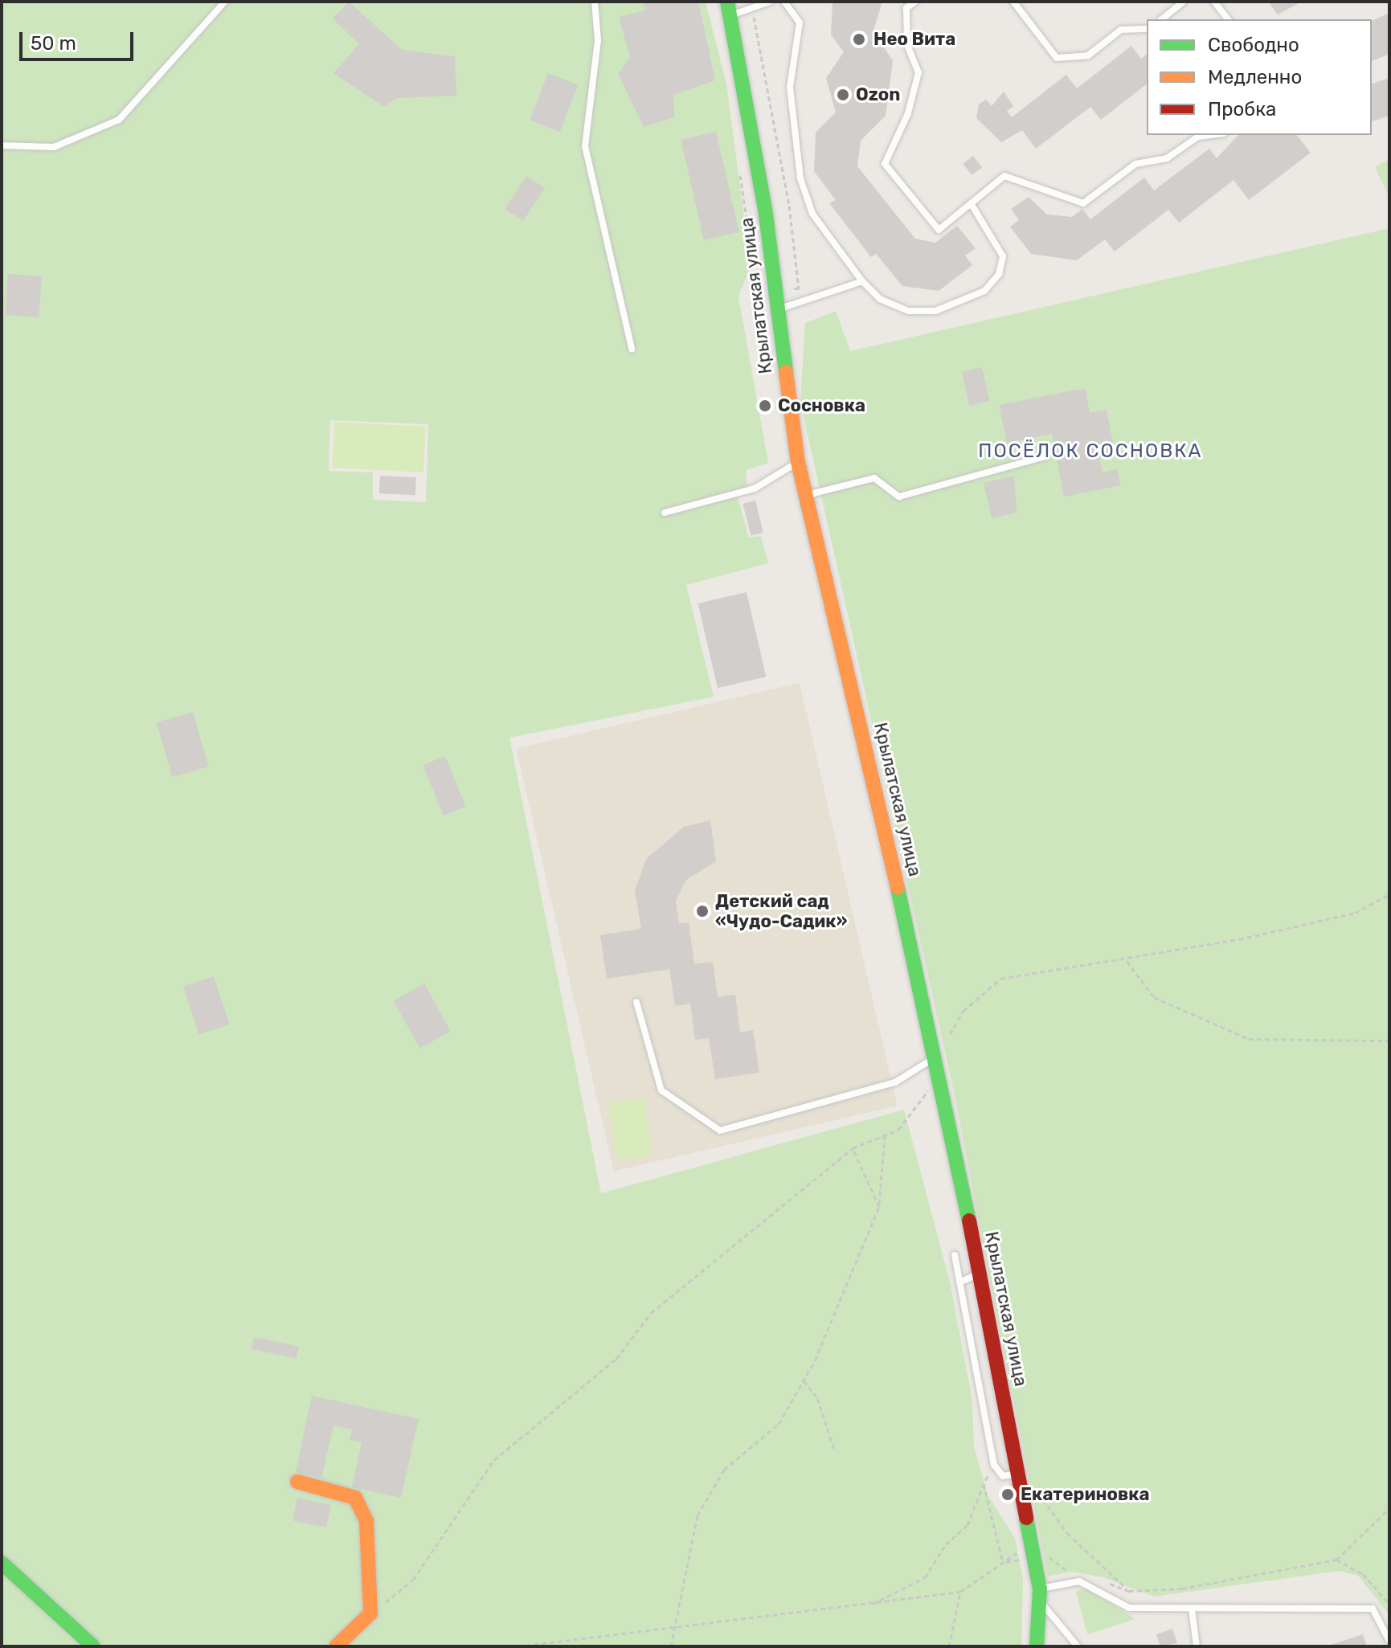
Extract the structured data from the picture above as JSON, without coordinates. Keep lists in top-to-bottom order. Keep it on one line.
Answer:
{"streets":{"street":["Крылатская улица"]},"districts":["ПОСЁЛОК СОСНОВКА"],"places":["Нео Вита","Ozon","Сосновка","Детский сад «Чудо-Садик»","Екатериновка"],"legend":["Свободно","Медленно","Пробка"],"scale_bar":"50 m"}
